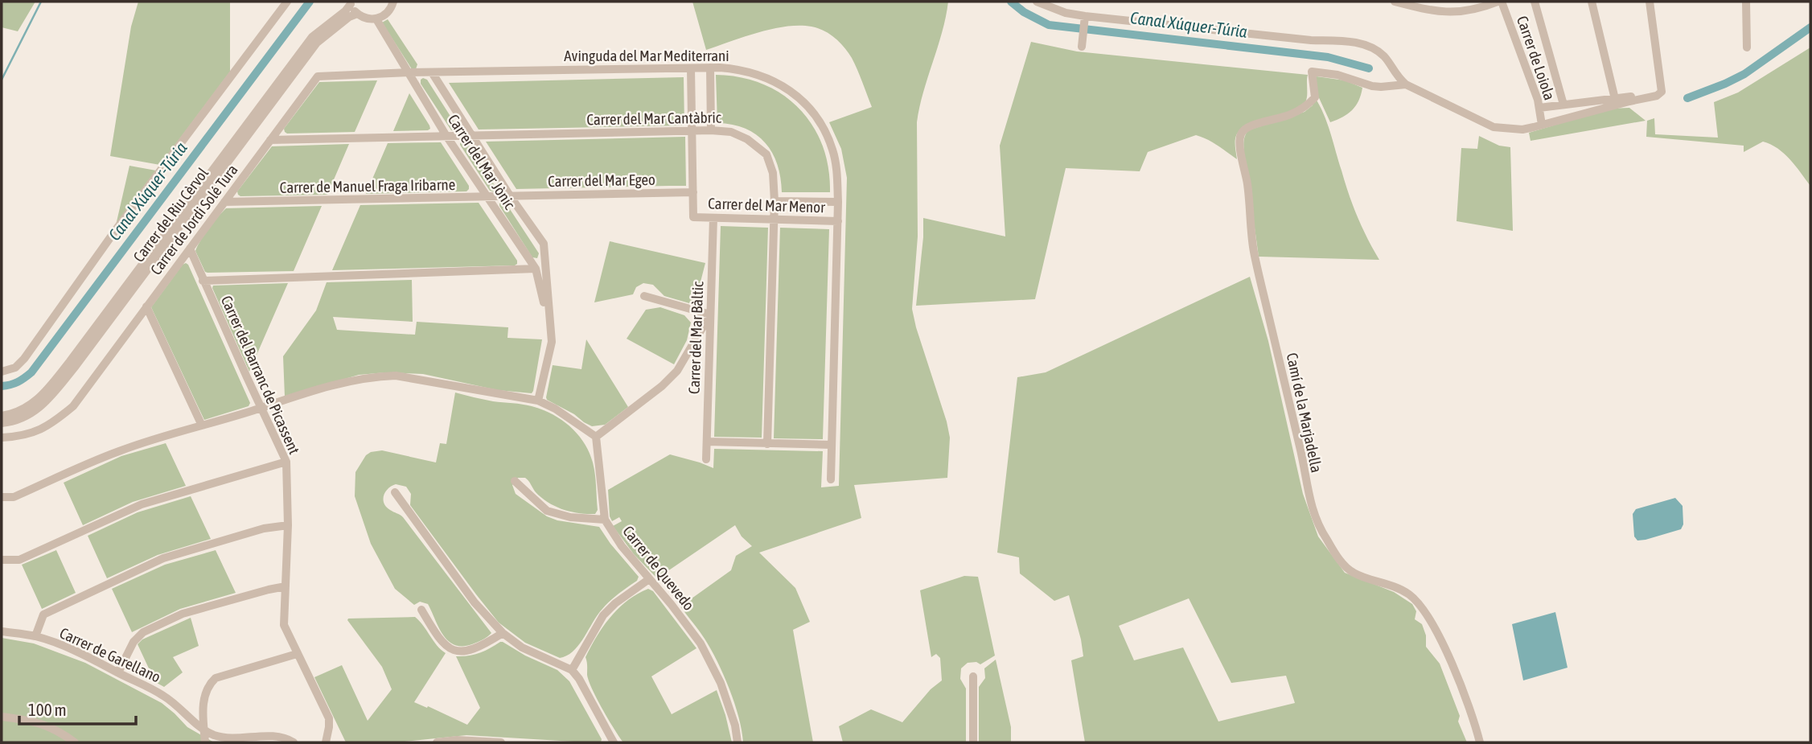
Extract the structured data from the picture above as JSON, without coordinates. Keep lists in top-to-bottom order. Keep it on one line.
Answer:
{"streets":{"street":["Avinguda del Mar Mediterrani","Carrer de Loiola","Carrer del Mar Cantàbric","Carrer del Mar Jònic","Carrer del Mar Egeo","Carrer de Manuel Fraga Iribarne","Carrer del Mar Menor","Carrer del Riu Cèrvol","Carrer de Jordi Solé Tura","Carrer del Mar Bàltic","Carrer del Barranc de Picassent","Camí de la Marjadella","Carrer de Quevedo","Carrer de Garellano"]},"crossings":[["Avinguda del Mar Mediterrani","Carrer del Mar Jònic"],["Avinguda del Mar Mediterrani","Carrer del Mar Menor"],["Avinguda del Mar Mediterrani","Carrer de Jordi Solé Tura"],["Carrer del Mar Cantàbric","Carrer del Mar Jònic"],["Carrer del Mar Cantàbric","Carrer del Mar Menor"],["Carrer del Mar Cantàbric","Carrer de Jordi Solé Tura"],["Carrer del Mar Jònic","Carrer del Mar Egeo"],["Carrer del Mar Jònic","Carrer de Manuel Fraga Iribarne"],["Carrer del Mar Jònic","Carrer de Jordi Solé Tura"],["Carrer del Mar Egeo","Carrer de Manuel Fraga Iribarne"],["Carrer del Mar Egeo","Carrer del Mar Menor"],["Carrer de Manuel Fraga Iribarne","Carrer de Jordi Solé Tura"],["Carrer del Mar Menor","Carrer del Mar Bàltic"],["Carrer de Jordi Solé Tura","Carrer del Barranc de Picassent"]],"water":["Canal Xúquer-Túria"],"scale_bar":"100 m"}
